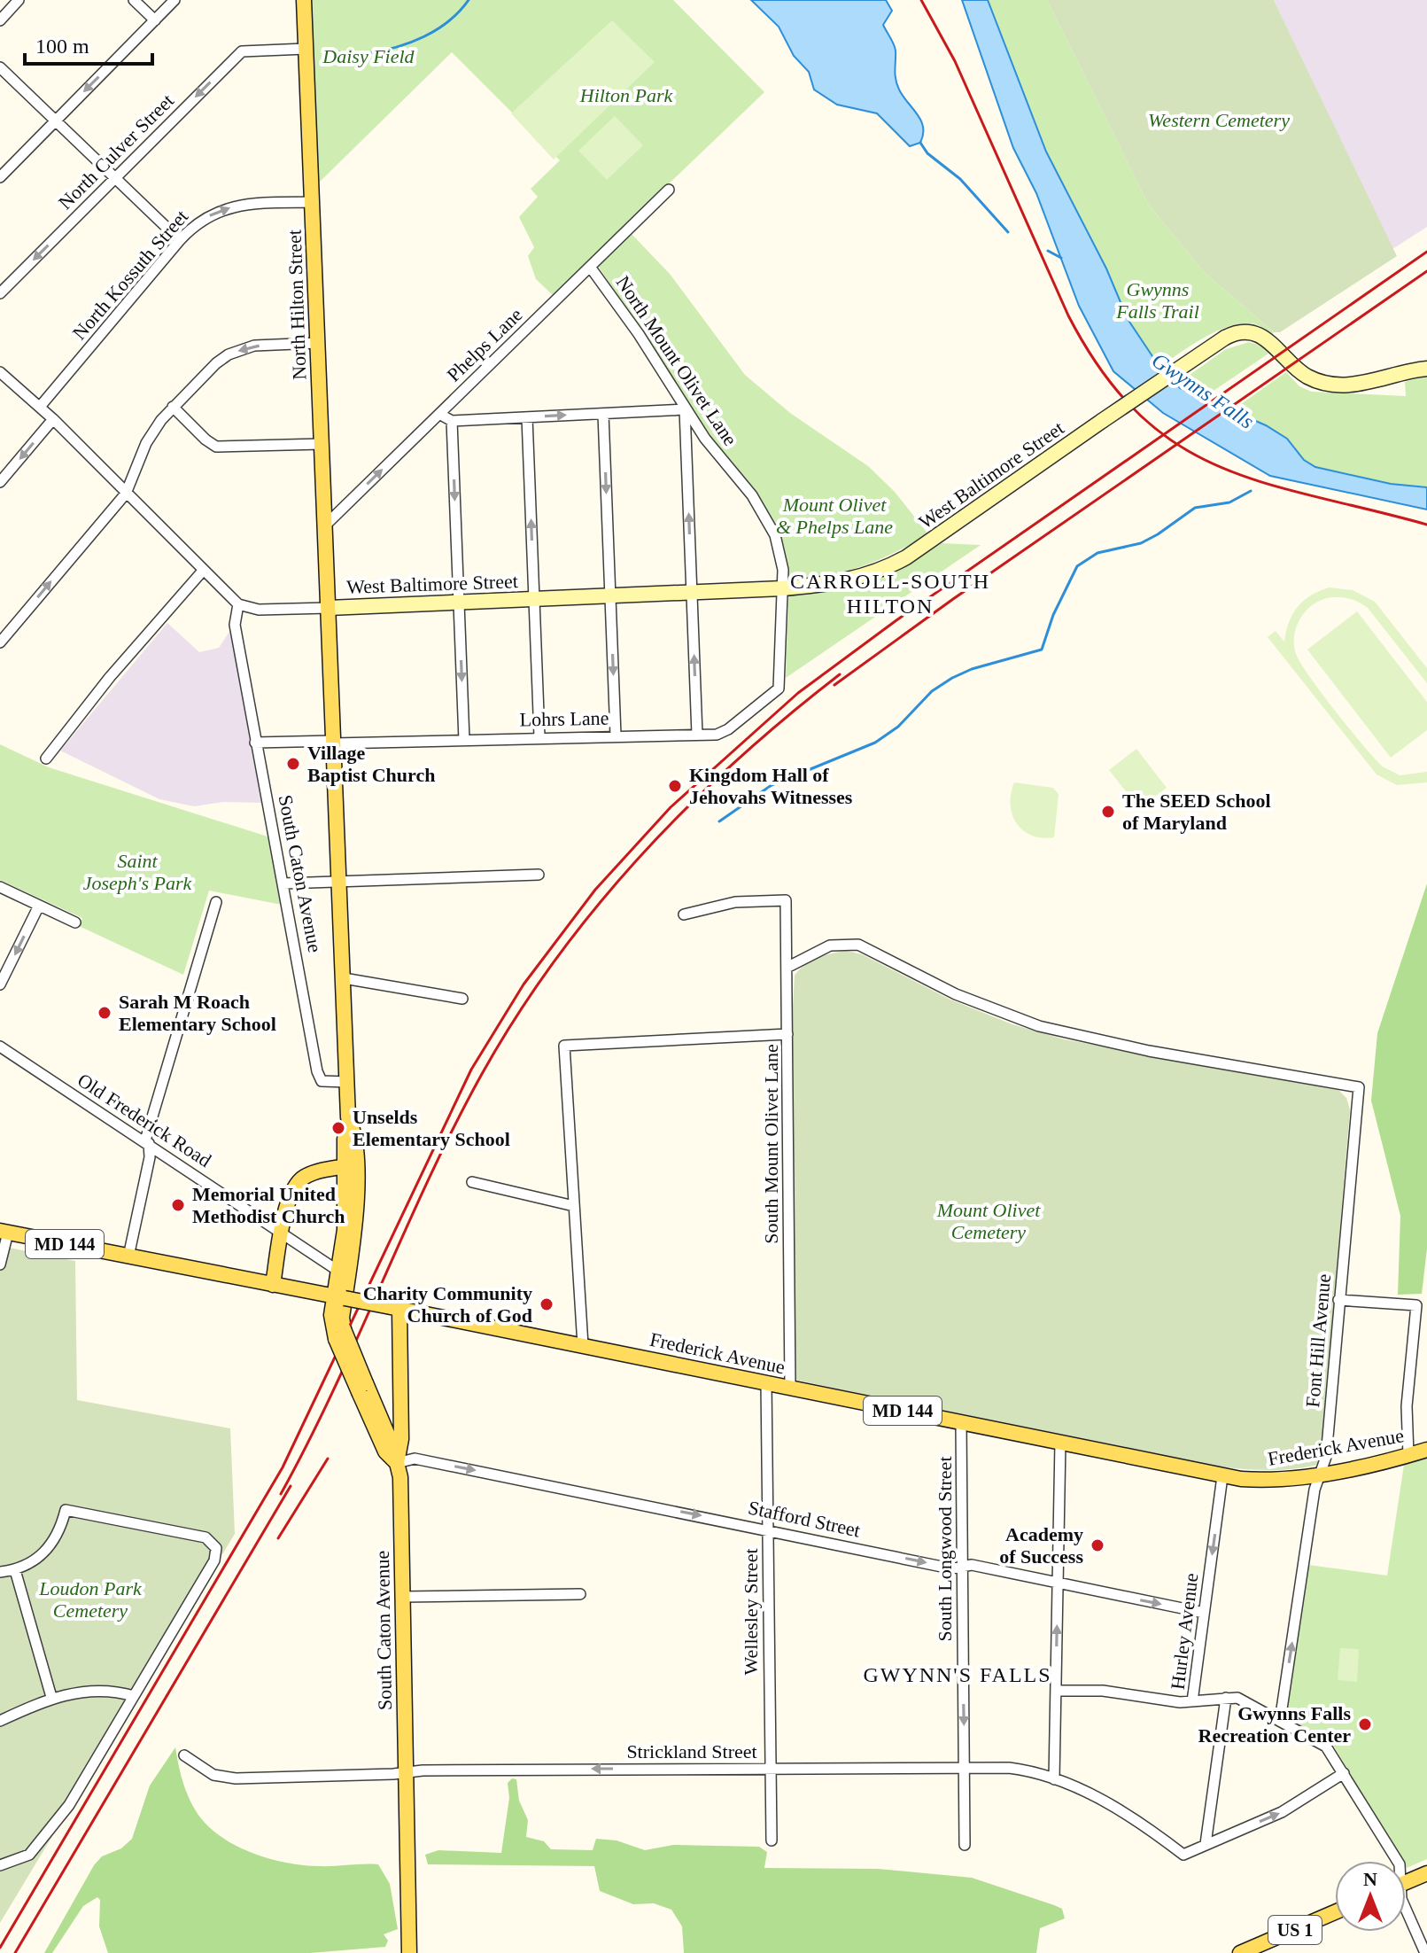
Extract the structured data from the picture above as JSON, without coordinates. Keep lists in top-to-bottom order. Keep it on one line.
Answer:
{"streets":{"main road":["North Hilton Street","West Baltimore Street","South Caton Avenue","MD 144","Frederick Avenue","US 1"],"street":["North Culver Street","North Kossuth Street","Phelps Lane","North Mount Olivet Lane","Lohrs Lane","Old Frederick Road","South Mount Olivet Lane","Font Hill Avenue","Stafford Street","South Longwood Street","Wellesley Street","Hurley Avenue","Strickland Street"]},"crossings":[["North Culver Street","North Hilton Street"],["North Kossuth Street","North Hilton Street"],["North Hilton Street","Phelps Lane"],["North Hilton Street","West Baltimore Street"],["North Hilton Street","Lohrs Lane"],["North Hilton Street","South Caton Avenue"],["Phelps Lane","North Mount Olivet Lane"],["North Mount Olivet Lane","West Baltimore Street"],["North Mount Olivet Lane","Lohrs Lane"],["West Baltimore Street","Lohrs Lane"],["West Baltimore Street","South Caton Avenue"],["Lohrs Lane","South Caton Avenue"],["South Caton Avenue","Frederick Avenue"],["South Caton Avenue","Stafford Street"],["South Caton Avenue","Strickland Street"],["South Mount Olivet Lane","Font Hill Avenue"],["South Mount Olivet Lane","Frederick Avenue"],["Font Hill Avenue","Frederick Avenue"],["Font Hill Avenue","Hurley Avenue"],["Frederick Avenue","South Longwood Street"],["Frederick Avenue","Wellesley Street"],["Frederick Avenue","Hurley Avenue"],["Stafford Street","South Longwood Street"],["Stafford Street","Wellesley Street"],["Stafford Street","Hurley Avenue"],["South Longwood Street","Strickland Street"],["Wellesley Street","Strickland Street"]],"one_way":["North Kossuth Street","Stafford Street","South Longwood Street"],"districts":["CARROLL-SOUTH HILTON","GWYNN'S FALLS"],"water":["Gwynns Falls"],"parks":["Daisy Field","Hilton Park","Western Cemetery","Gwynns Falls Trail","Mount Olivet & Phelps Lane","Saint Joseph's Park","Mount Olivet Cemetery","Loudon Park Cemetery"],"places":["Village Baptist Church","Kingdom Hall of Jehovahs Witnesses","The SEED School of Maryland","Sarah M Roach Elementary School","Unselds Elementary School","Memorial United Methodist Church","Charity Community Church of God","Academy of Success","Gwynns Falls Recreation Center"],"scale_bar":"100 m","north":"top"}
